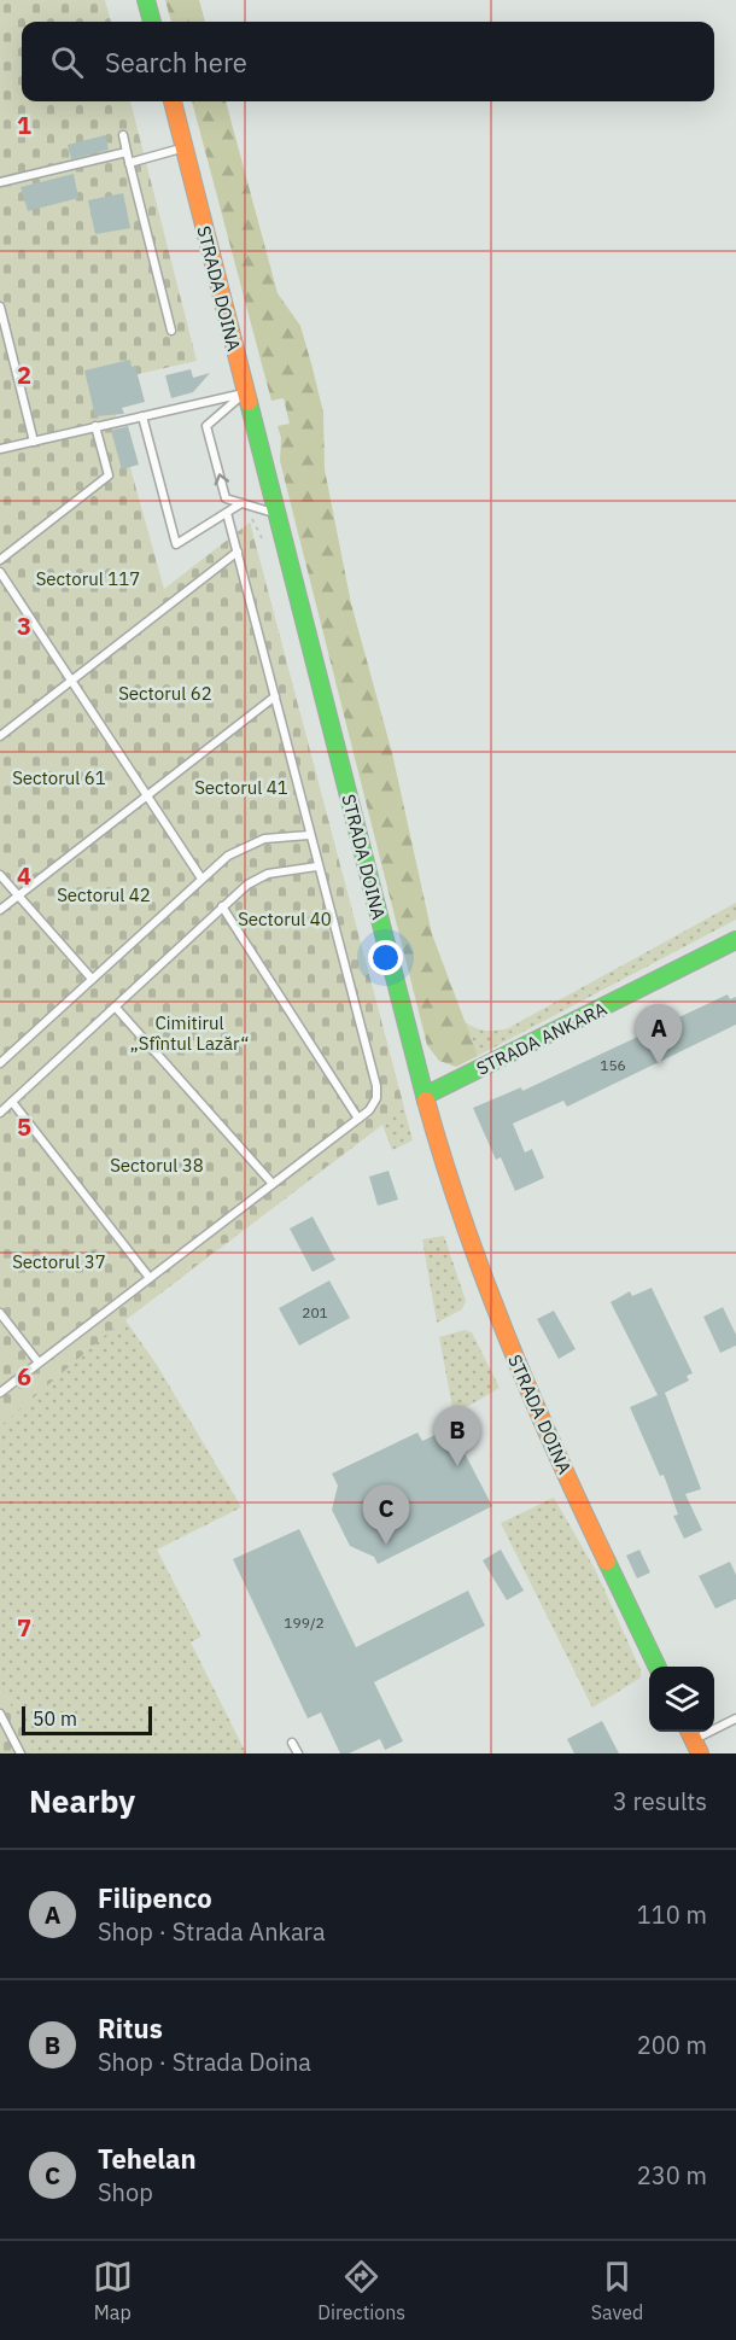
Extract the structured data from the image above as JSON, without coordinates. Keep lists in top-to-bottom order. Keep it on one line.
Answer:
{"streets":{"main road":["STRADA DOINA","STRADA ANKARA"]},"crossings":[["STRADA DOINA","STRADA ANKARA"]],"parks":["Sectorul 117","Sectorul 62","Sectorul 61","Sectorul 41","Sectorul 42","Sectorul 40","Cimitirul „Sfîntul Lazăr“","Sectorul 38","Sectorul 37"],"house_numbers":["156","201","199/2"],"scale_bar":"50 m","page":{"search":"Search here","pins":["A","B","C"],"scale":"50 m","heading":["Nearby","3 results"],"list":[{"mark":"A","name":"Filipenco","note":"Shop · Strada Ankara","value":"110 m"},{"mark":"B","name":"Ritus","note":"Shop · Strada Doina","value":"200 m"},{"mark":"C","name":"Tehelan","note":"Shop","value":"230 m"}],"nav":["Map","Directions","Saved"]},"grid":{"rows":["1","2","3","4","5","6","7"]}}
